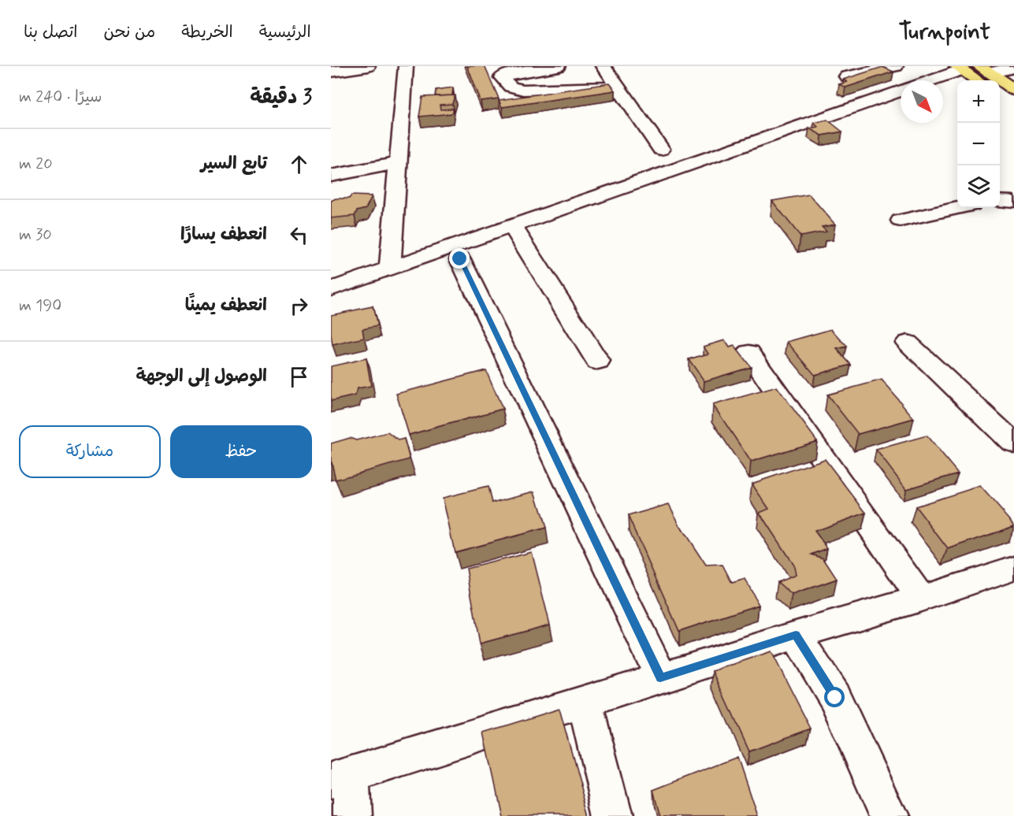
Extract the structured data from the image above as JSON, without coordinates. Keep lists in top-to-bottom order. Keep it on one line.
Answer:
{"north":"bottom right","page":{"header":"Turnpoint","nav":["الرئيسية","الخريطة","من نحن","اتصل بنا"],"heading":["3 دقيقة","سيرًا · 240 m"],"map_buttons":["+","−"],"list":[["تابع السير","20 m"],["انعطف يسارًا","30 m"],["انعطف يمينًا","190 m"],"الوصول إلى الوجهة"],"buttons":["حفظ","مشاركة"]}}
